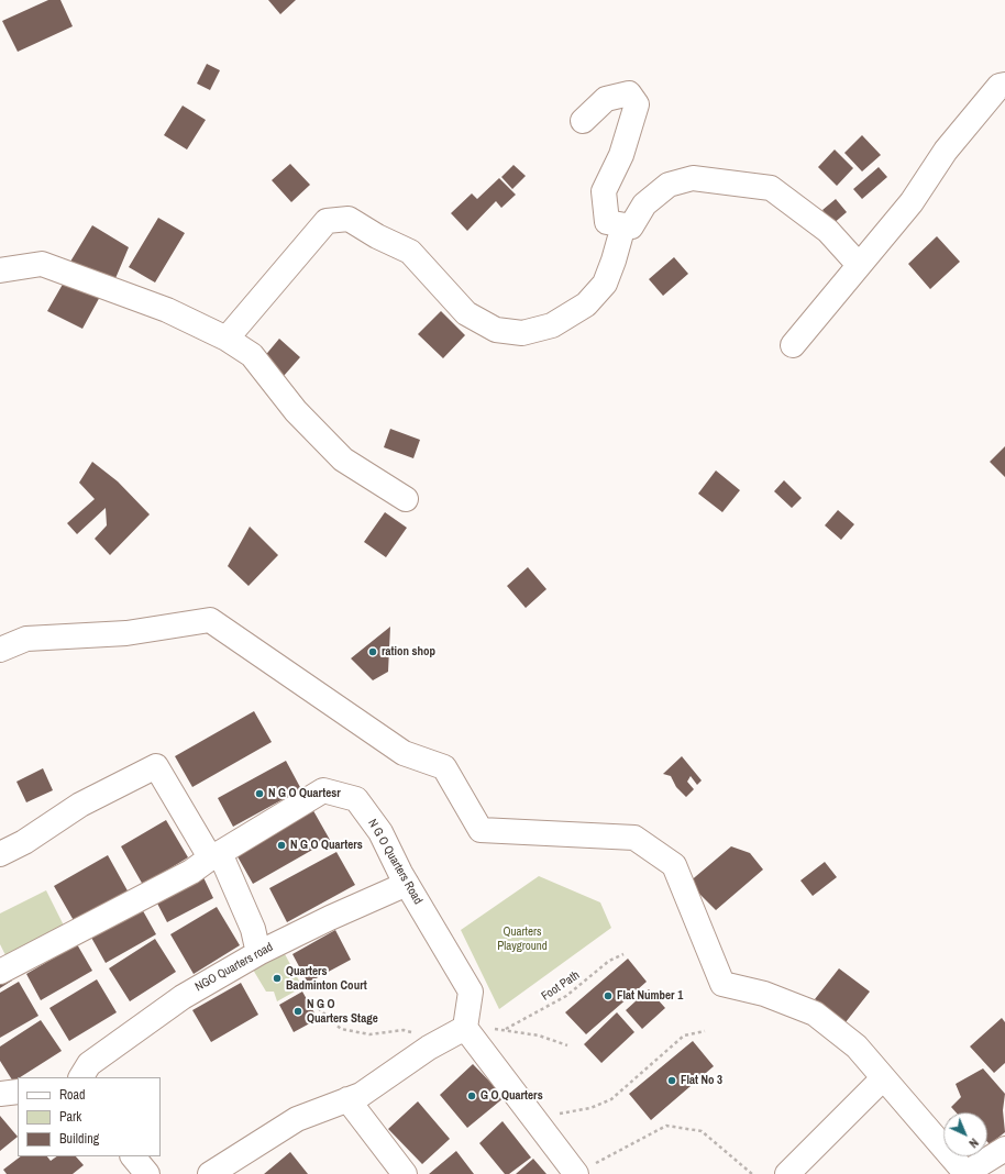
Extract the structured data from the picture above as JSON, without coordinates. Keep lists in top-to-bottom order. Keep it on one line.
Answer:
{"streets":{"street":["N G O Quarters Road","NGO Quarters road"],"path":["Foot Path"]},"crossings":[["N G O Quarters Road","NGO Quarters road"]],"parks":["Quarters Playground"],"places":["ration shop","N G O Quartesr","N G O Quarters","Quarters Badminton Court","Flat Number 1","N G O Quarters Stage","Flat No 3","G O Quarters"],"legend":["Road","Park","Building"],"north":"bottom right"}
